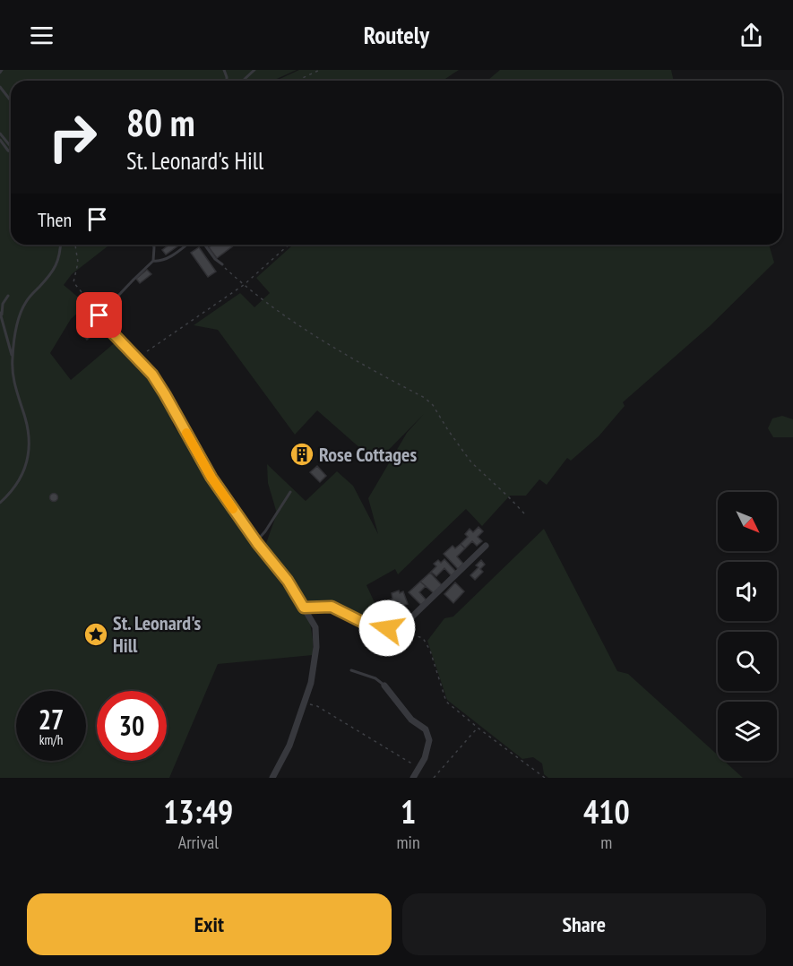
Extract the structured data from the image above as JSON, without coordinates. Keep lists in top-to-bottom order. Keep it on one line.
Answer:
{"places":{"building":["Rose Cottages"],"place":["St. Leonard's Hill"]},"north":"bottom right","page":{"header":"Routely","turn":["80 m","St. Leonard's Hill"],"then":"Then","speed":"27 km/h","limit":"30","eta":["13:49","Arrival","1","min","410","m"],"buttons":["Exit","Share"]}}
